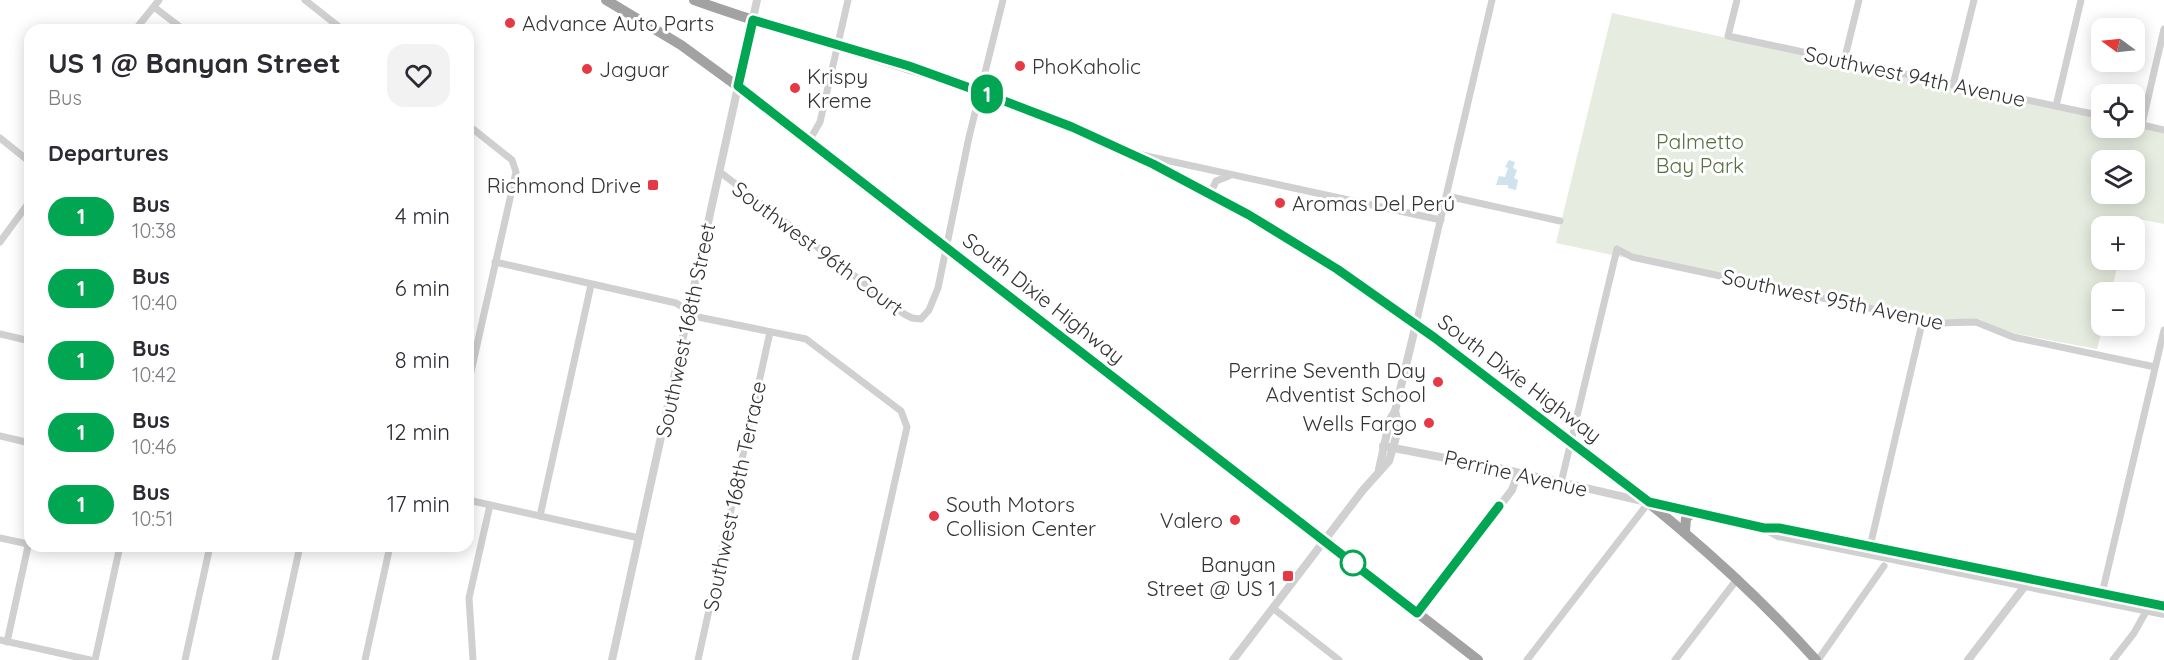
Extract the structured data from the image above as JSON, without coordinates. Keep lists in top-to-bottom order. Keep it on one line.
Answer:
{"streets":{"highway":["South Dixie Highway"],"street":["Southwest 94th Avenue","Southwest 96th Court","Southwest 95th Avenue","Southwest 168th Street","Perrine Avenue","Southwest 168th Terrace"]},"crossings":[["Southwest 96th Court","South Dixie Highway"],["Southwest 96th Court","Southwest 168th Street"],["South Dixie Highway","Southwest 95th Avenue"],["South Dixie Highway","Southwest 168th Street"],["South Dixie Highway","Perrine Avenue"]],"parks":["Palmetto Bay Park"],"places":{"other":["Advance Auto Parts","PhoKaholic","Jaguar","Krispy Kreme","Aromas Del Perú","Perrine Seventh Day Adventist School","Wells Fargo","South Motors Collision Center","Valero"],"transit":["Richmond Drive","Banyan Street @ US 1"]},"lines":["bus line 1"],"north":"left","page":{"on_map":"1","map_buttons":["+","−"],"heading":[["US 1 @ Banyan Street","Bus"],"Departures"],"list":[{"mark":"1","name":"Bus","note":"10:38","value":"4 min"},{"mark":"1","name":"Bus","note":"10:40","value":"6 min"},{"mark":"1","name":"Bus","note":"10:42","value":"8 min"},{"mark":"1","name":"Bus","note":"10:46","value":"12 min"},{"mark":"1","name":"Bus","note":"10:51","value":"17 min"}]}}
